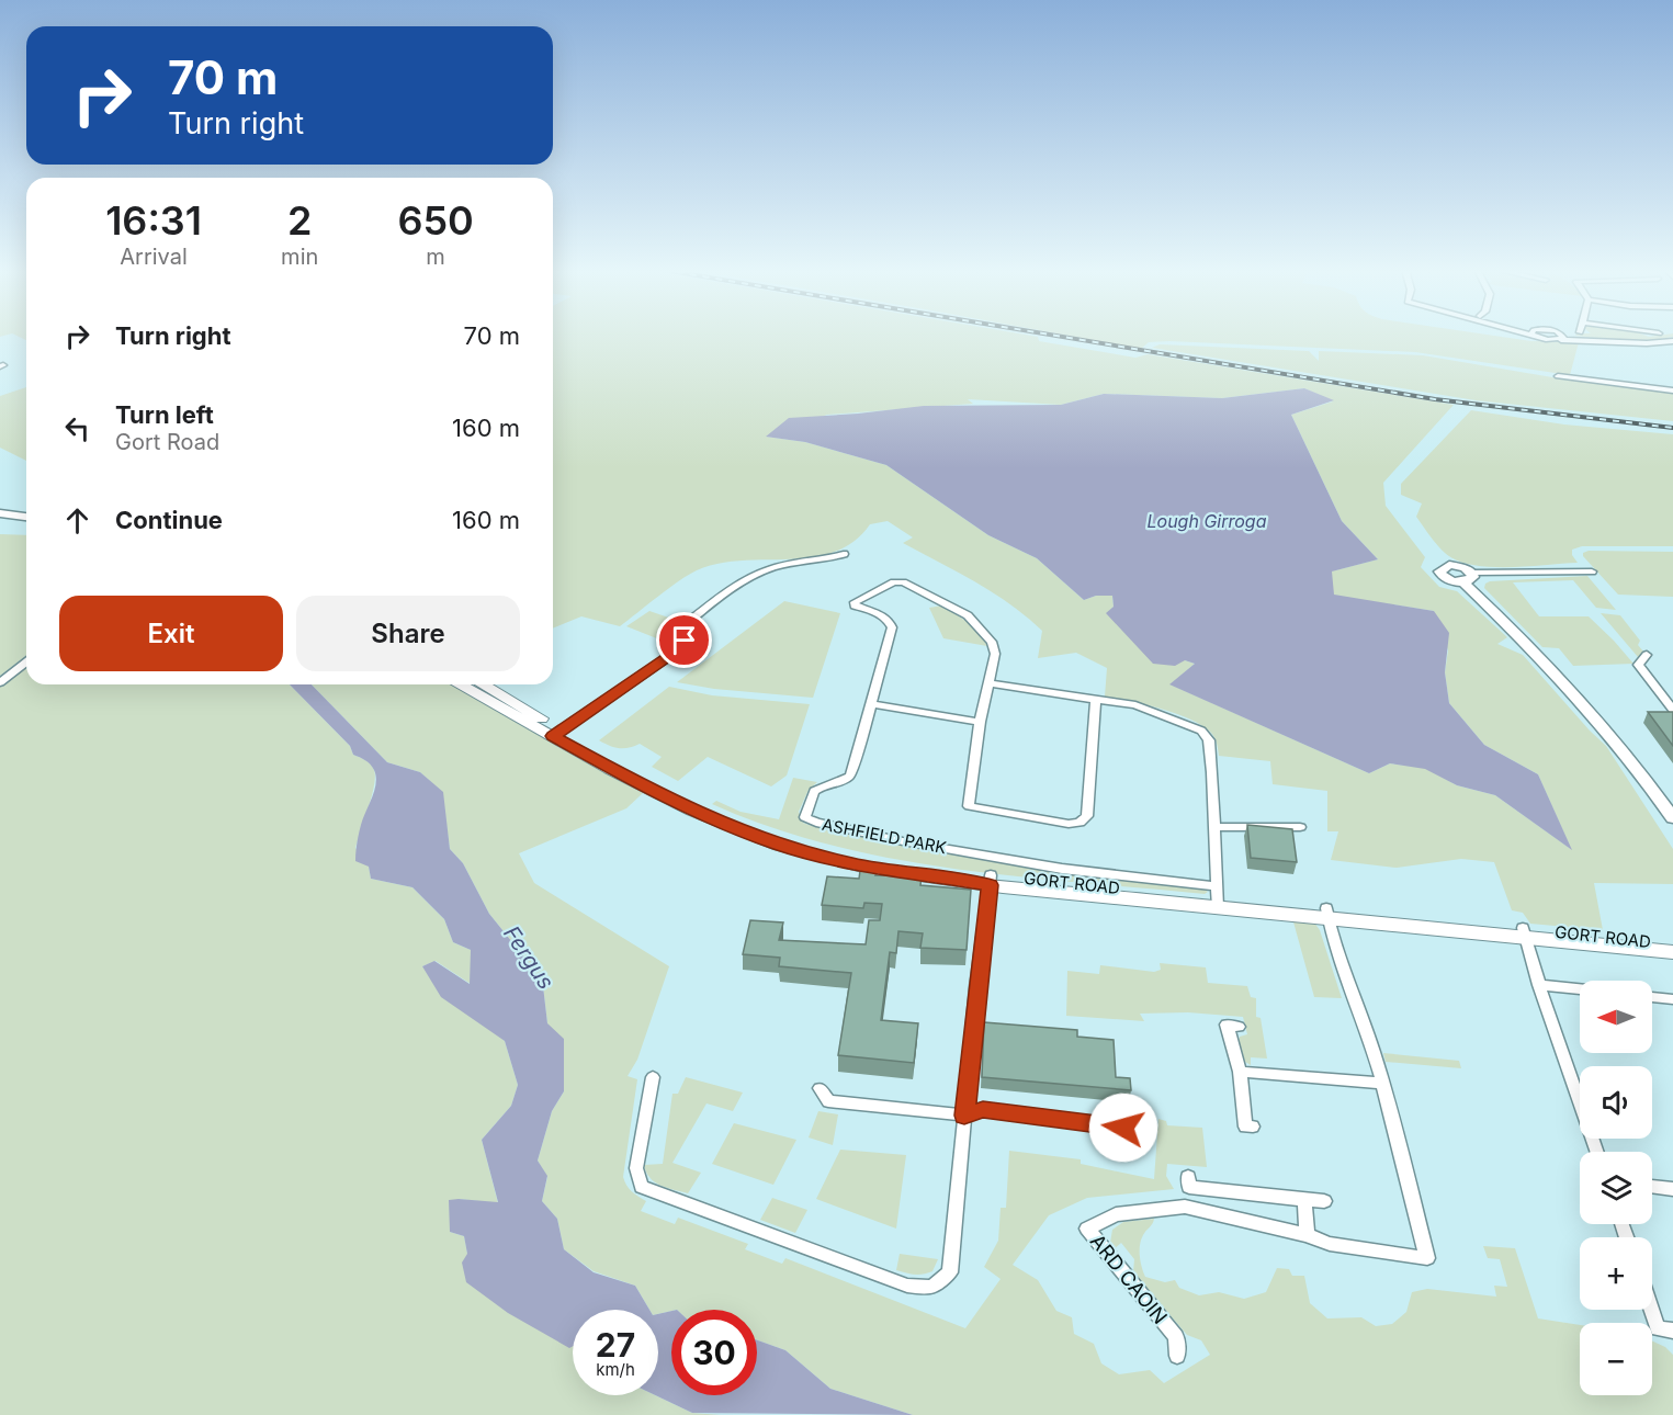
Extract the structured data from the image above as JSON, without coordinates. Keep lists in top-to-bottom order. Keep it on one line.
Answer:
{"streets":{"main road":["GORT ROAD"],"street":["ASHFIELD PARK","ARD CAOIN"]},"crossings":[["ASHFIELD PARK","GORT ROAD"],["GORT ROAD","ARD CAOIN"]],"water":["Lough Girroga","Fergus"],"north":"left","page":{"turn":["70 m","Turn right"],"eta":["16:31","Arrival","2","min","650","m"],"list":[{"name":"Turn right","value":"70 m"},{"name":"Turn left","note":"Gort Road","value":"160 m"},{"name":"Continue","value":"160 m"}],"buttons":["Exit","Share"],"map_buttons":["+","−"],"speed":"27 km/h","limit":"30"}}
